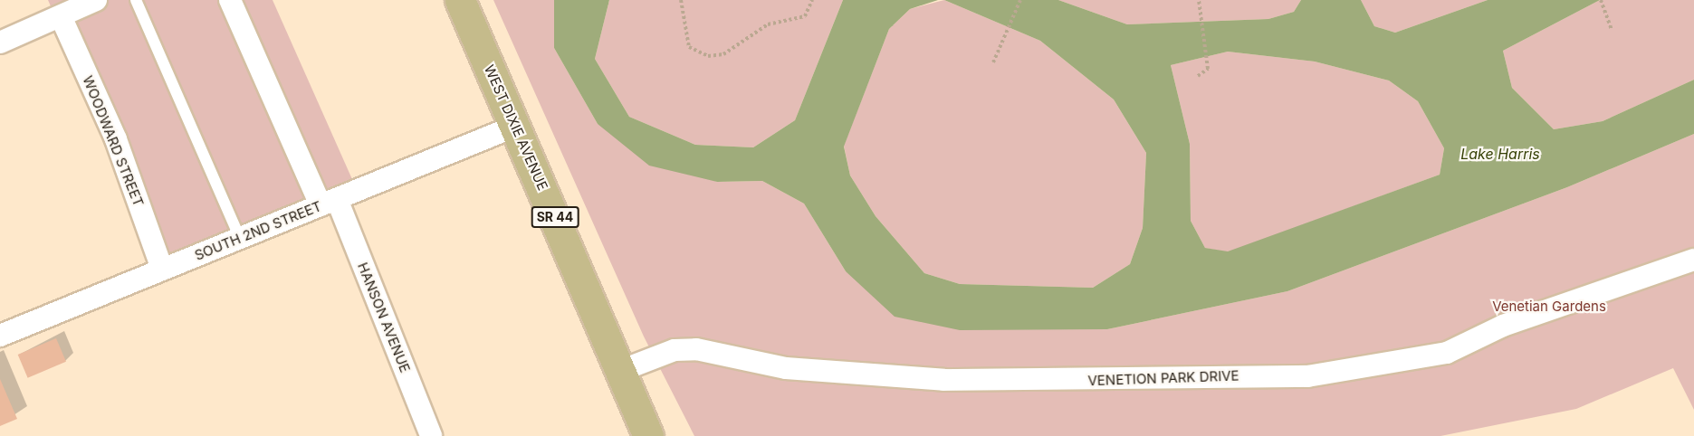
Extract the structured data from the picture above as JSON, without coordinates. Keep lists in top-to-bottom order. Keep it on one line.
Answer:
{"streets":{"main road":["WEST DIXIE AVENUE","SR 44"],"street":["WOODWARD STREET","SOUTH 2ND STREET","HANSON AVENUE","VENETION PARK DRIVE"]},"crossings":[["WEST DIXIE AVENUE","SOUTH 2ND STREET"],["WEST DIXIE AVENUE","VENETION PARK DRIVE"],["WOODWARD STREET","SOUTH 2ND STREET"],["SOUTH 2ND STREET","HANSON AVENUE"]],"water":["Lake Harris"],"parks":["Venetian Gardens"]}
